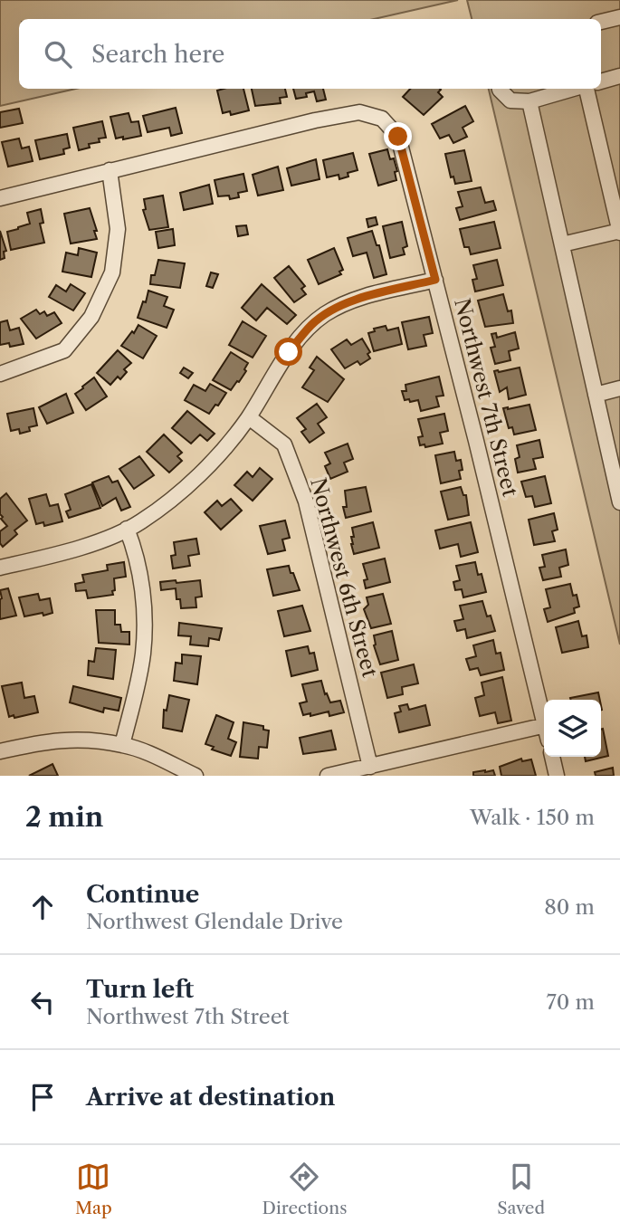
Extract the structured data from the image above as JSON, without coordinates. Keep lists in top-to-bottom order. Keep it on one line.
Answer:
{"streets":{"street":["Northwest 7th Street","Northwest 6th Street"]},"page":{"search":"Search here","heading":["2 min","Walk · 150 m"],"list":[["Continue","Northwest Glendale Drive","80 m"],["Turn left","Northwest 7th Street","70 m"],"Arrive at destination"],"nav":["Map","Directions","Saved"]}}
